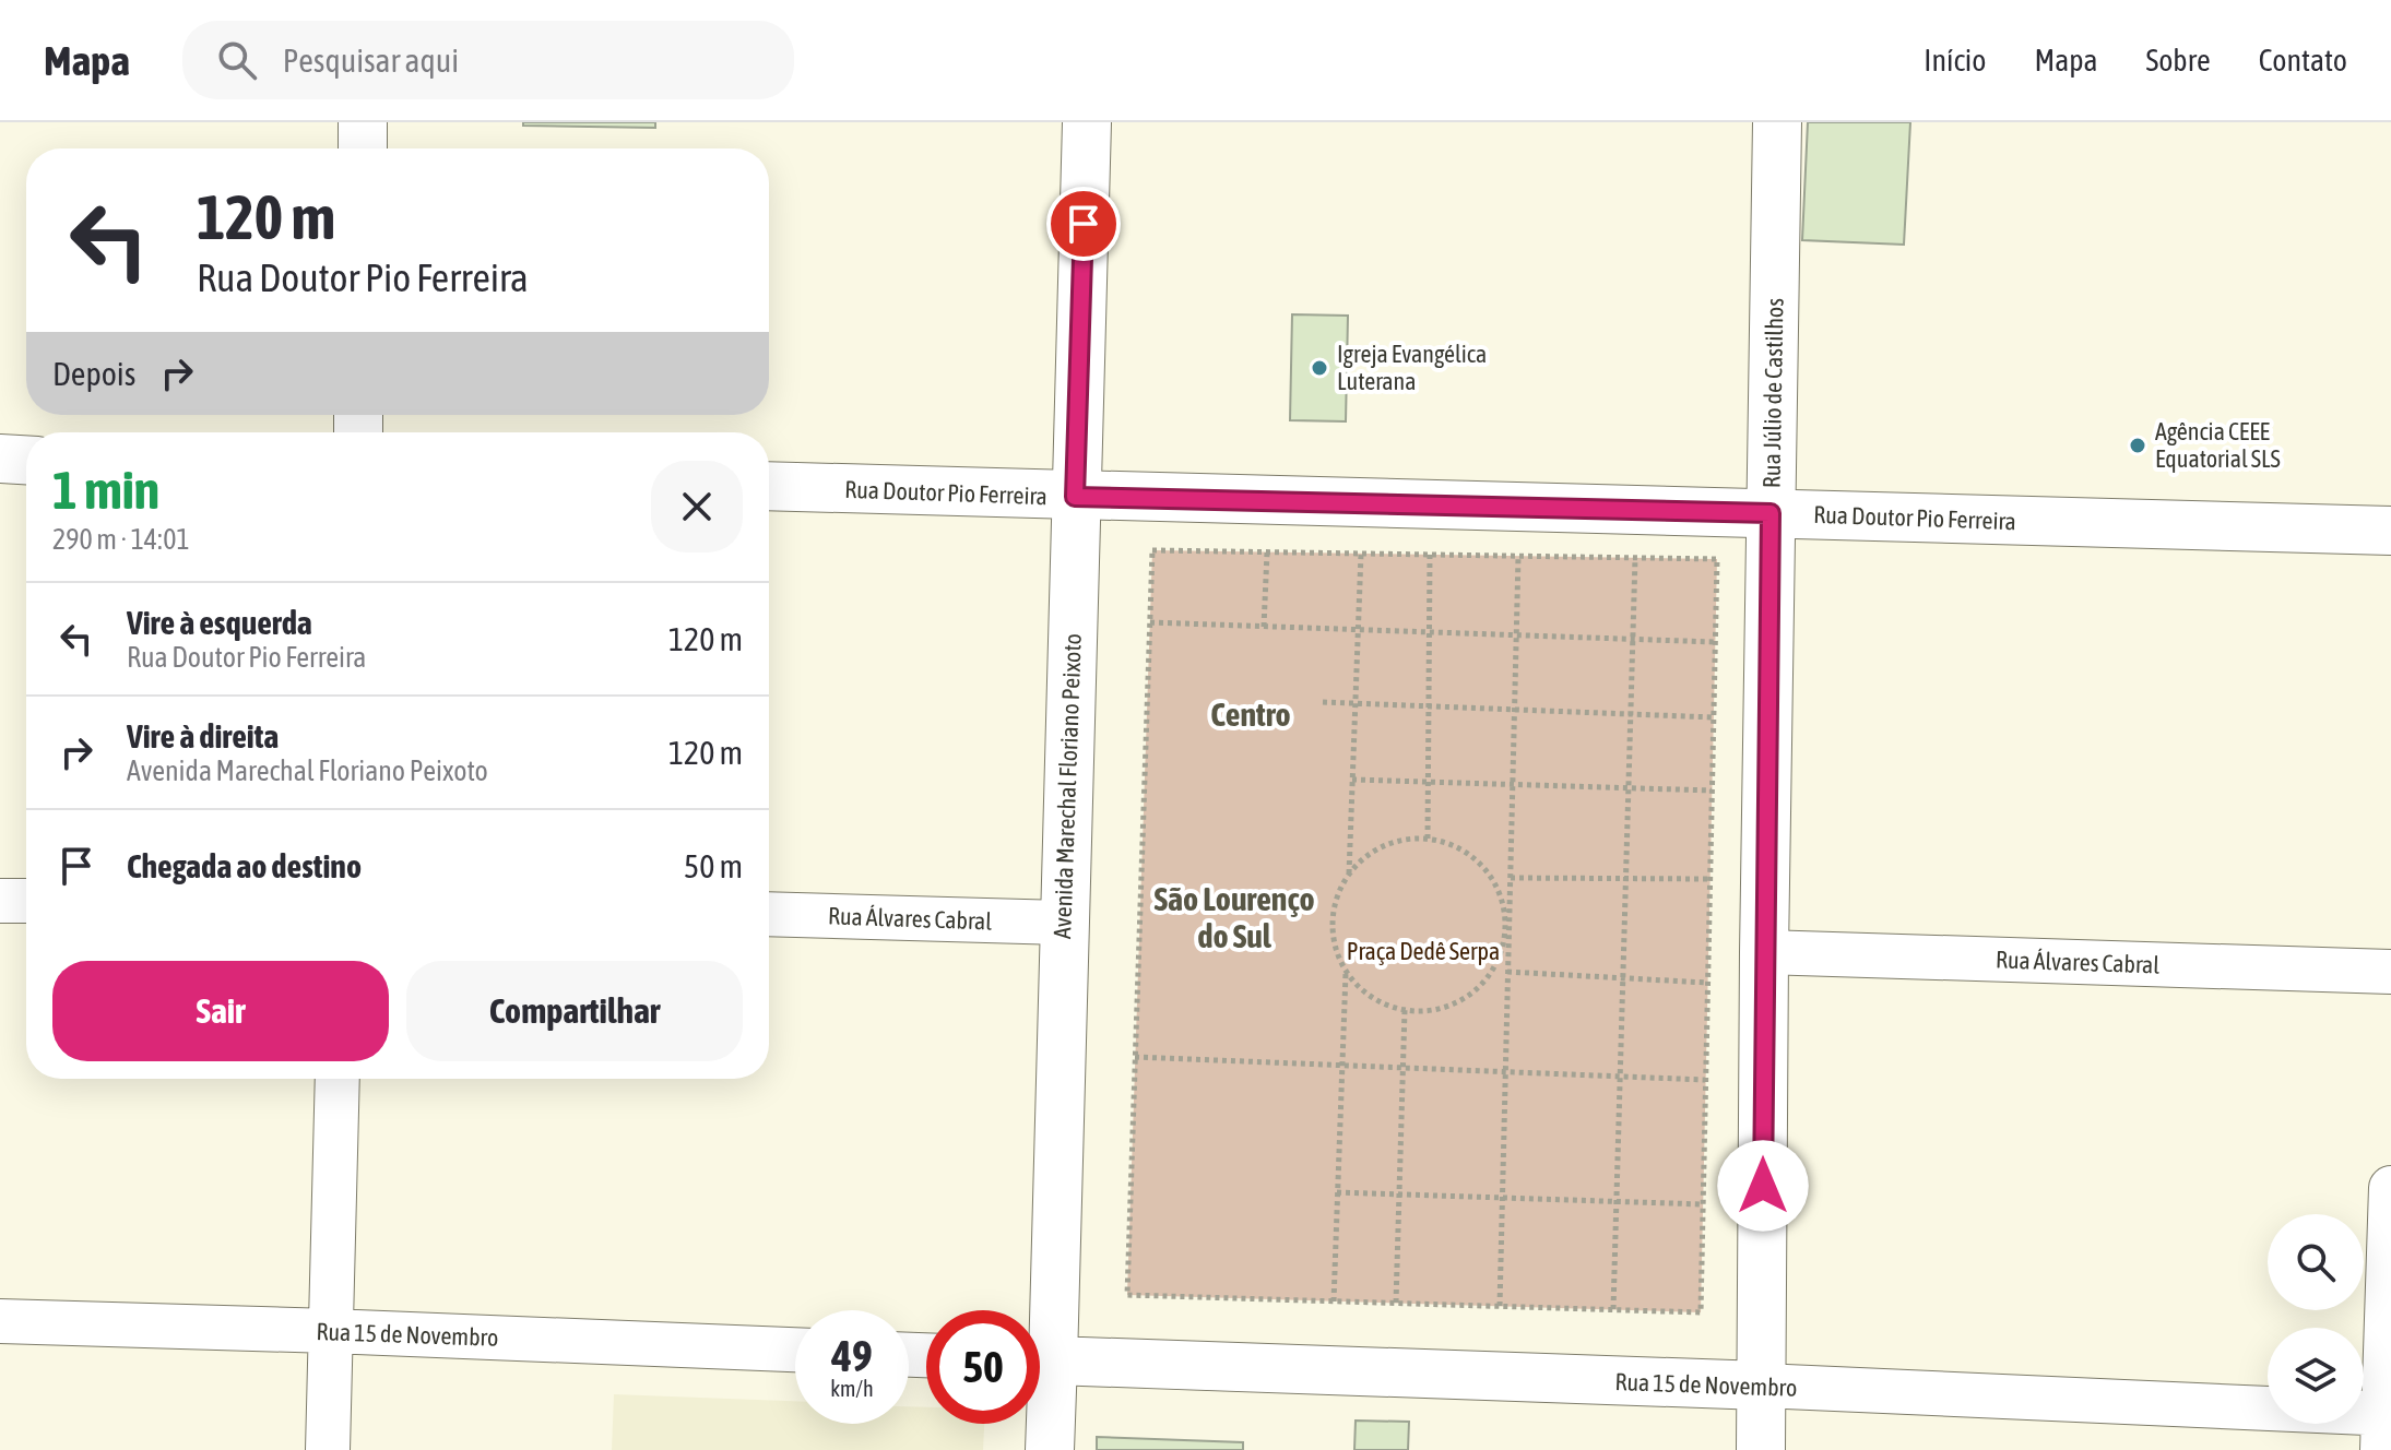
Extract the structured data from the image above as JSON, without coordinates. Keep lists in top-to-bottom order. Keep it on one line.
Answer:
{"streets":{"main road":["Rua Júlio de Castilhos","Rua Doutor Pio Ferreira","Avenida Marechal Floriano Peixoto","Rua 15 de Novembro"],"street":["Rua Álvares Cabral"]},"crossings":[["Rua Júlio de Castilhos","Rua Doutor Pio Ferreira"],["Rua Júlio de Castilhos","Rua Álvares Cabral"],["Rua Júlio de Castilhos","Rua 15 de Novembro"],["Rua Doutor Pio Ferreira","Avenida Marechal Floriano Peixoto"],["Avenida Marechal Floriano Peixoto","Rua Álvares Cabral"]],"districts":["Centro","São Lourenço do Sul"],"parks":["Praça Dedê Serpa"],"places":["Igreja Evangélica Luterana","Agência CEEE Equatorial SLS"],"page":{"header":"Mapa","search":"Pesquisar aqui","nav":["Início","Mapa","Sobre","Contato"],"turn":["120 m","Rua Doutor Pio Ferreira"],"then":"Depois","heading":["1 min","290 m · 14:01"],"list":[{"name":"Vire à esquerda","note":"Rua Doutor Pio Ferreira","value":"120 m"},{"name":"Vire à direita","note":"Avenida Marechal Floriano Peixoto","value":"120 m"},{"name":"Chegada ao destino","value":"50 m"}],"buttons":["Sair","Compartilhar"],"speed":"49 km/h","limit":"50"}}
